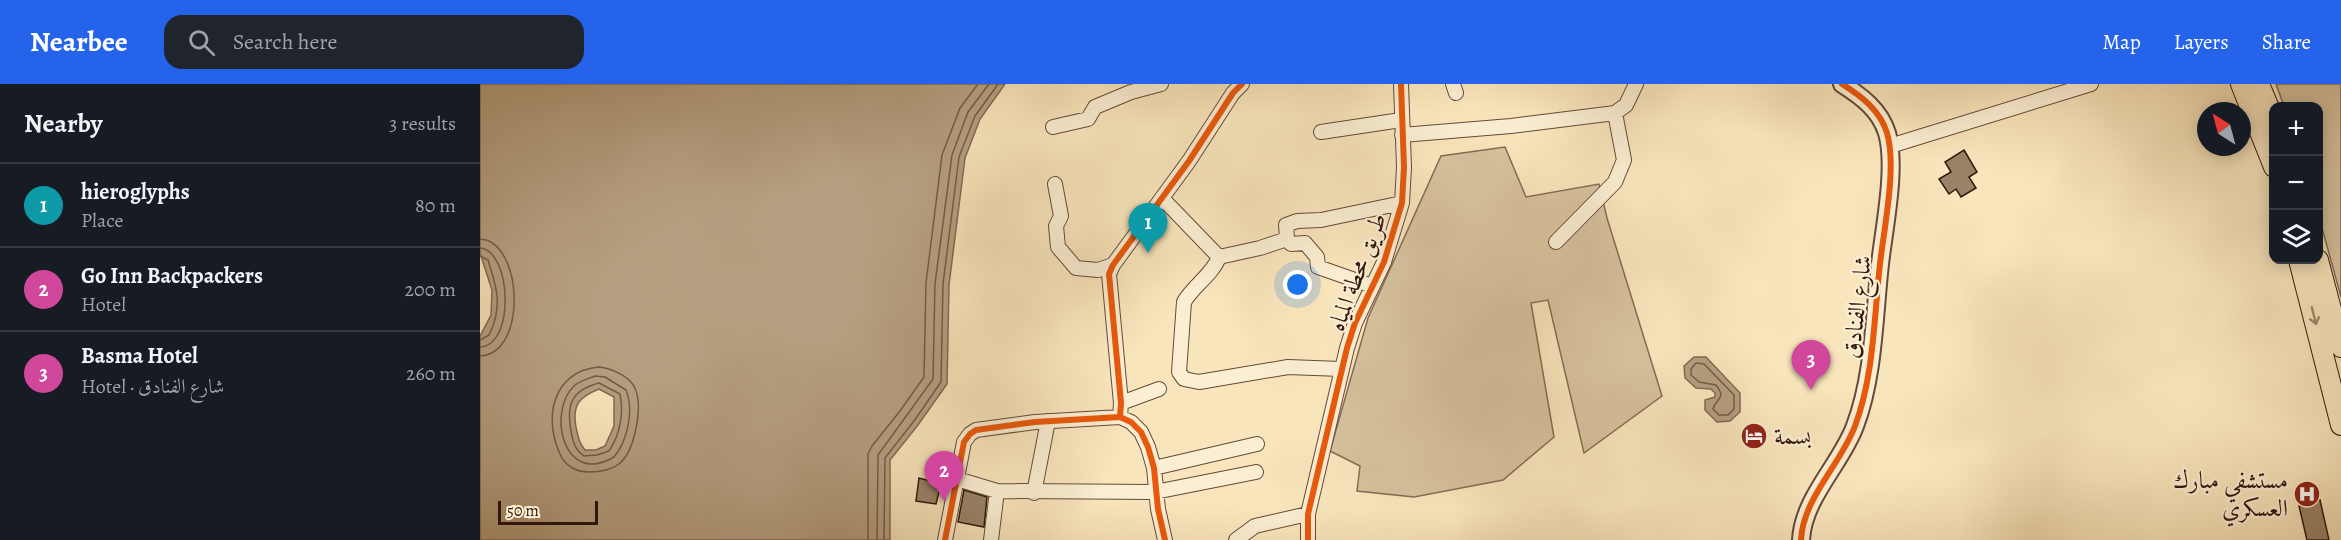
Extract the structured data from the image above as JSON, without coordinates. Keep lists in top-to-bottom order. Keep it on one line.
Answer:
{"streets":{"street":["طريق محطة المياه","شارع الفنادق"]},"places":{"hotel":["بسمة"],"hospital":["مستشفي مبارك العسكري"]},"scale_bar":"50 m","north":"top left","page":{"header":"Nearbee","search":"Search here","nav":["Map","Layers","Share"],"heading":["Nearby","3 results"],"map_buttons":["+","−"],"list":[{"mark":"1","name":"hieroglyphs","note":"Place","value":"80 m"},{"mark":"2","name":"Go Inn Backpackers","note":"Hotel","value":"200 m"},{"mark":"3","name":"Basma Hotel","note":"Hotel · شارع الفنادق","value":"260 m"}],"pins":["1","3","2"],"scale":"50 m"}}
